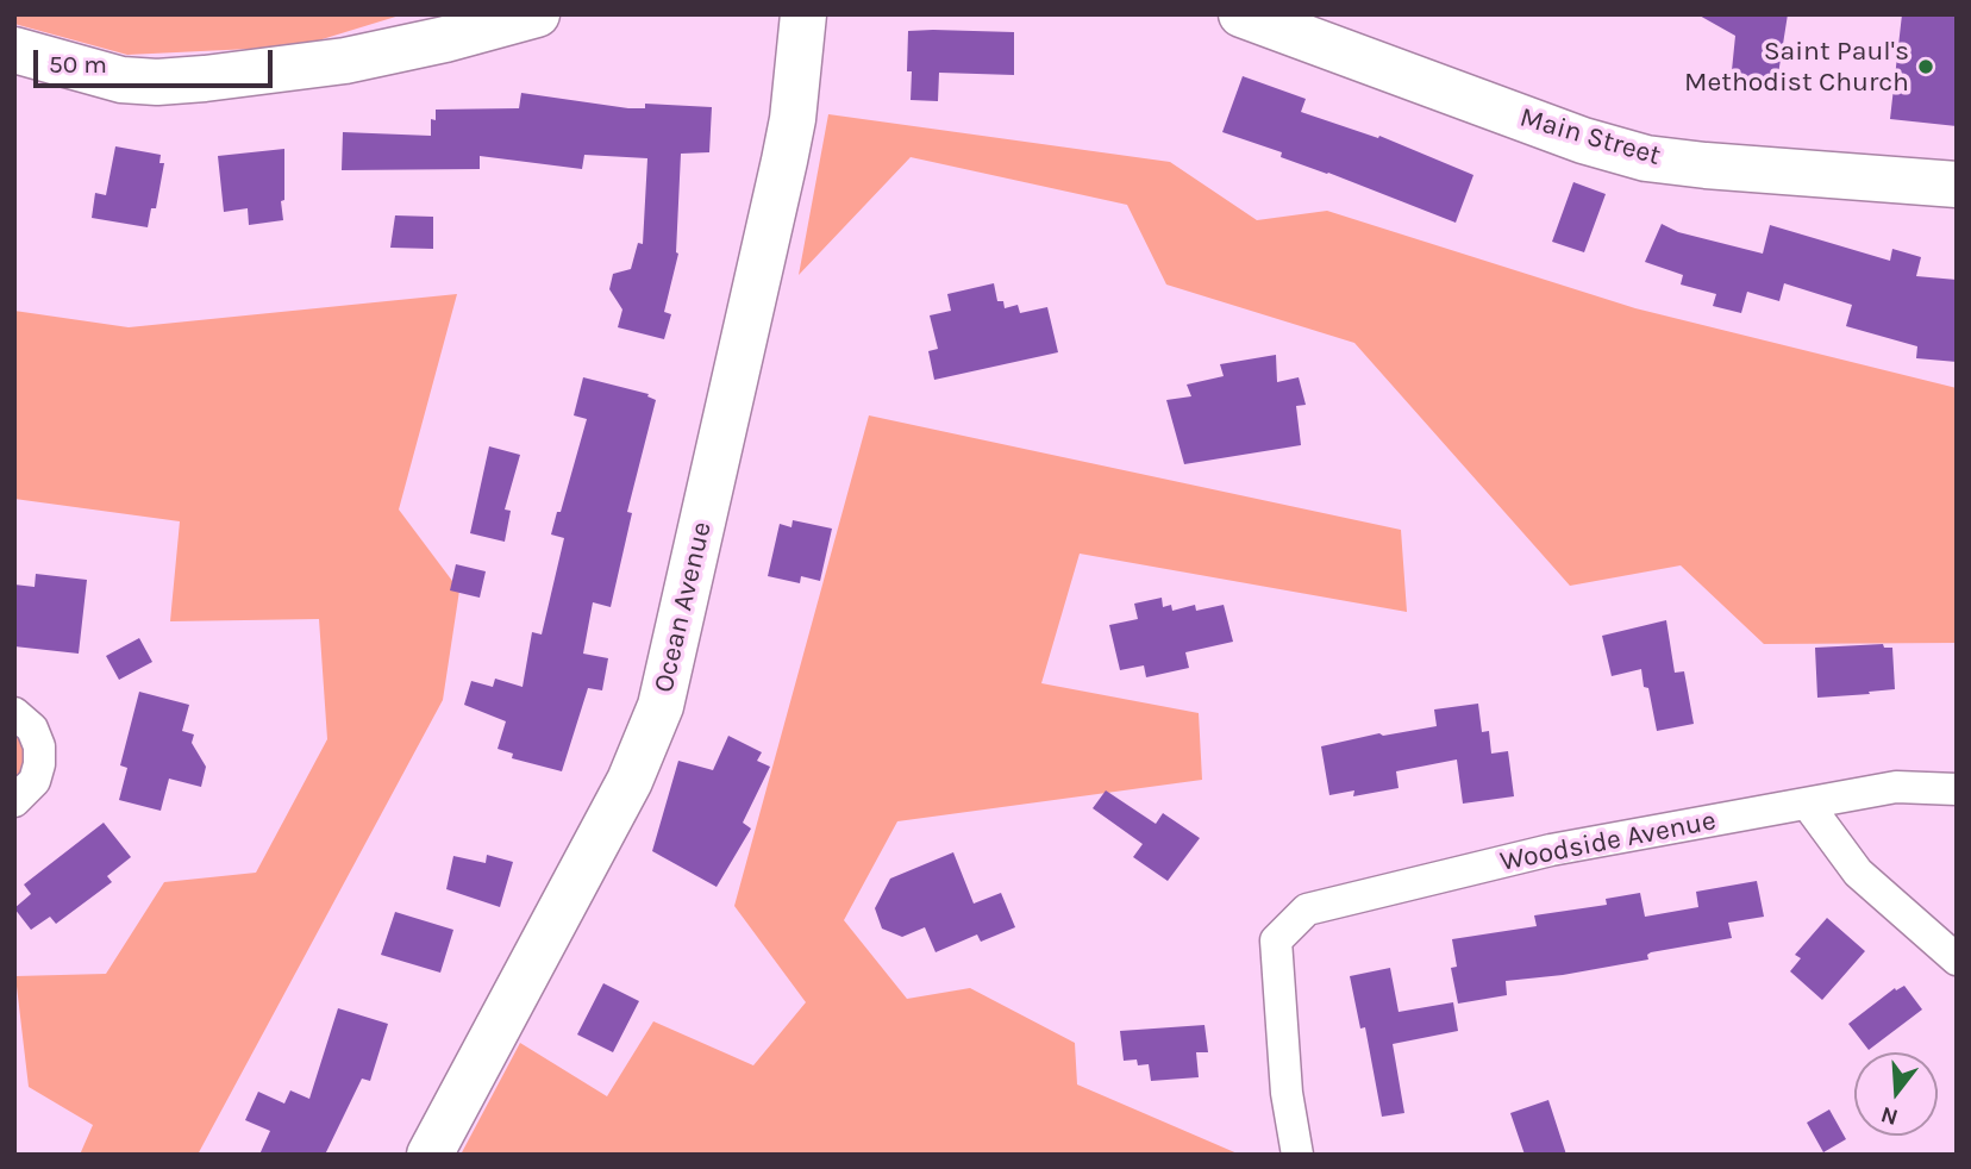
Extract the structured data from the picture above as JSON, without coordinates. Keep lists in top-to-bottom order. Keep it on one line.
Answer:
{"streets":{"main road":["Main Street","Ocean Avenue"],"street":["Woodside Avenue"]},"places":["Saint Paul's Methodist Church"],"scale_bar":"50 m","north":"bottom"}
